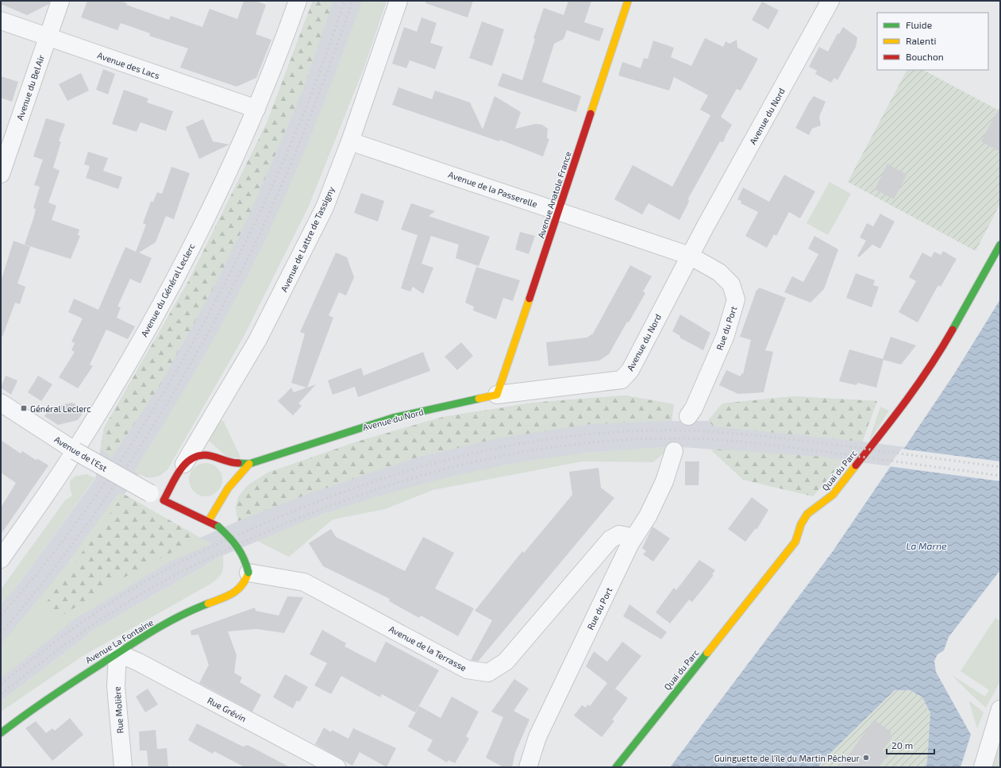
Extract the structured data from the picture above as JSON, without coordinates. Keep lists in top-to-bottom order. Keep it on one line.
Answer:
{"streets":{"street":["Avenue des Lacs","Avenue du Bel Air","Avenue du Nord","Avenue de la Passerelle","Avenue Anatole France","Avenue de Lattre de Tassigny","Avenue du Général Leclerc","Rue du Port","Avenue de l'Est","Quai du Parc","Avenue La Fontaine","Avenue de la Terrasse","Rue Grévin","Rue Molière"]},"crossings":[["Avenue des Lacs","Avenue du Bel Air"],["Avenue des Lacs","Avenue du Général Leclerc"],["Avenue du Nord","Avenue de la Passerelle"],["Avenue du Nord","Avenue Anatole France"],["Avenue du Nord","Rue du Port"],["Avenue de la Passerelle","Avenue Anatole France"],["Avenue de la Passerelle","Avenue de Lattre de Tassigny"],["Avenue de la Passerelle","Rue du Port"],["Avenue du Général Leclerc","Avenue de l'Est"],["Rue du Port","Avenue de la Terrasse"],["Avenue La Fontaine","Avenue de la Terrasse"],["Avenue La Fontaine","Rue Grévin"],["Avenue La Fontaine","Rue Molière"],["Rue Grévin","Rue Molière"]],"water":["La Marne"],"places":{"transit":["Général Leclerc"],"other":["Guinguette de l'île du Martin Pêcheur"]},"legend":["Fluide","Ralenti","Bouchon"],"scale_bar":"20 m"}
